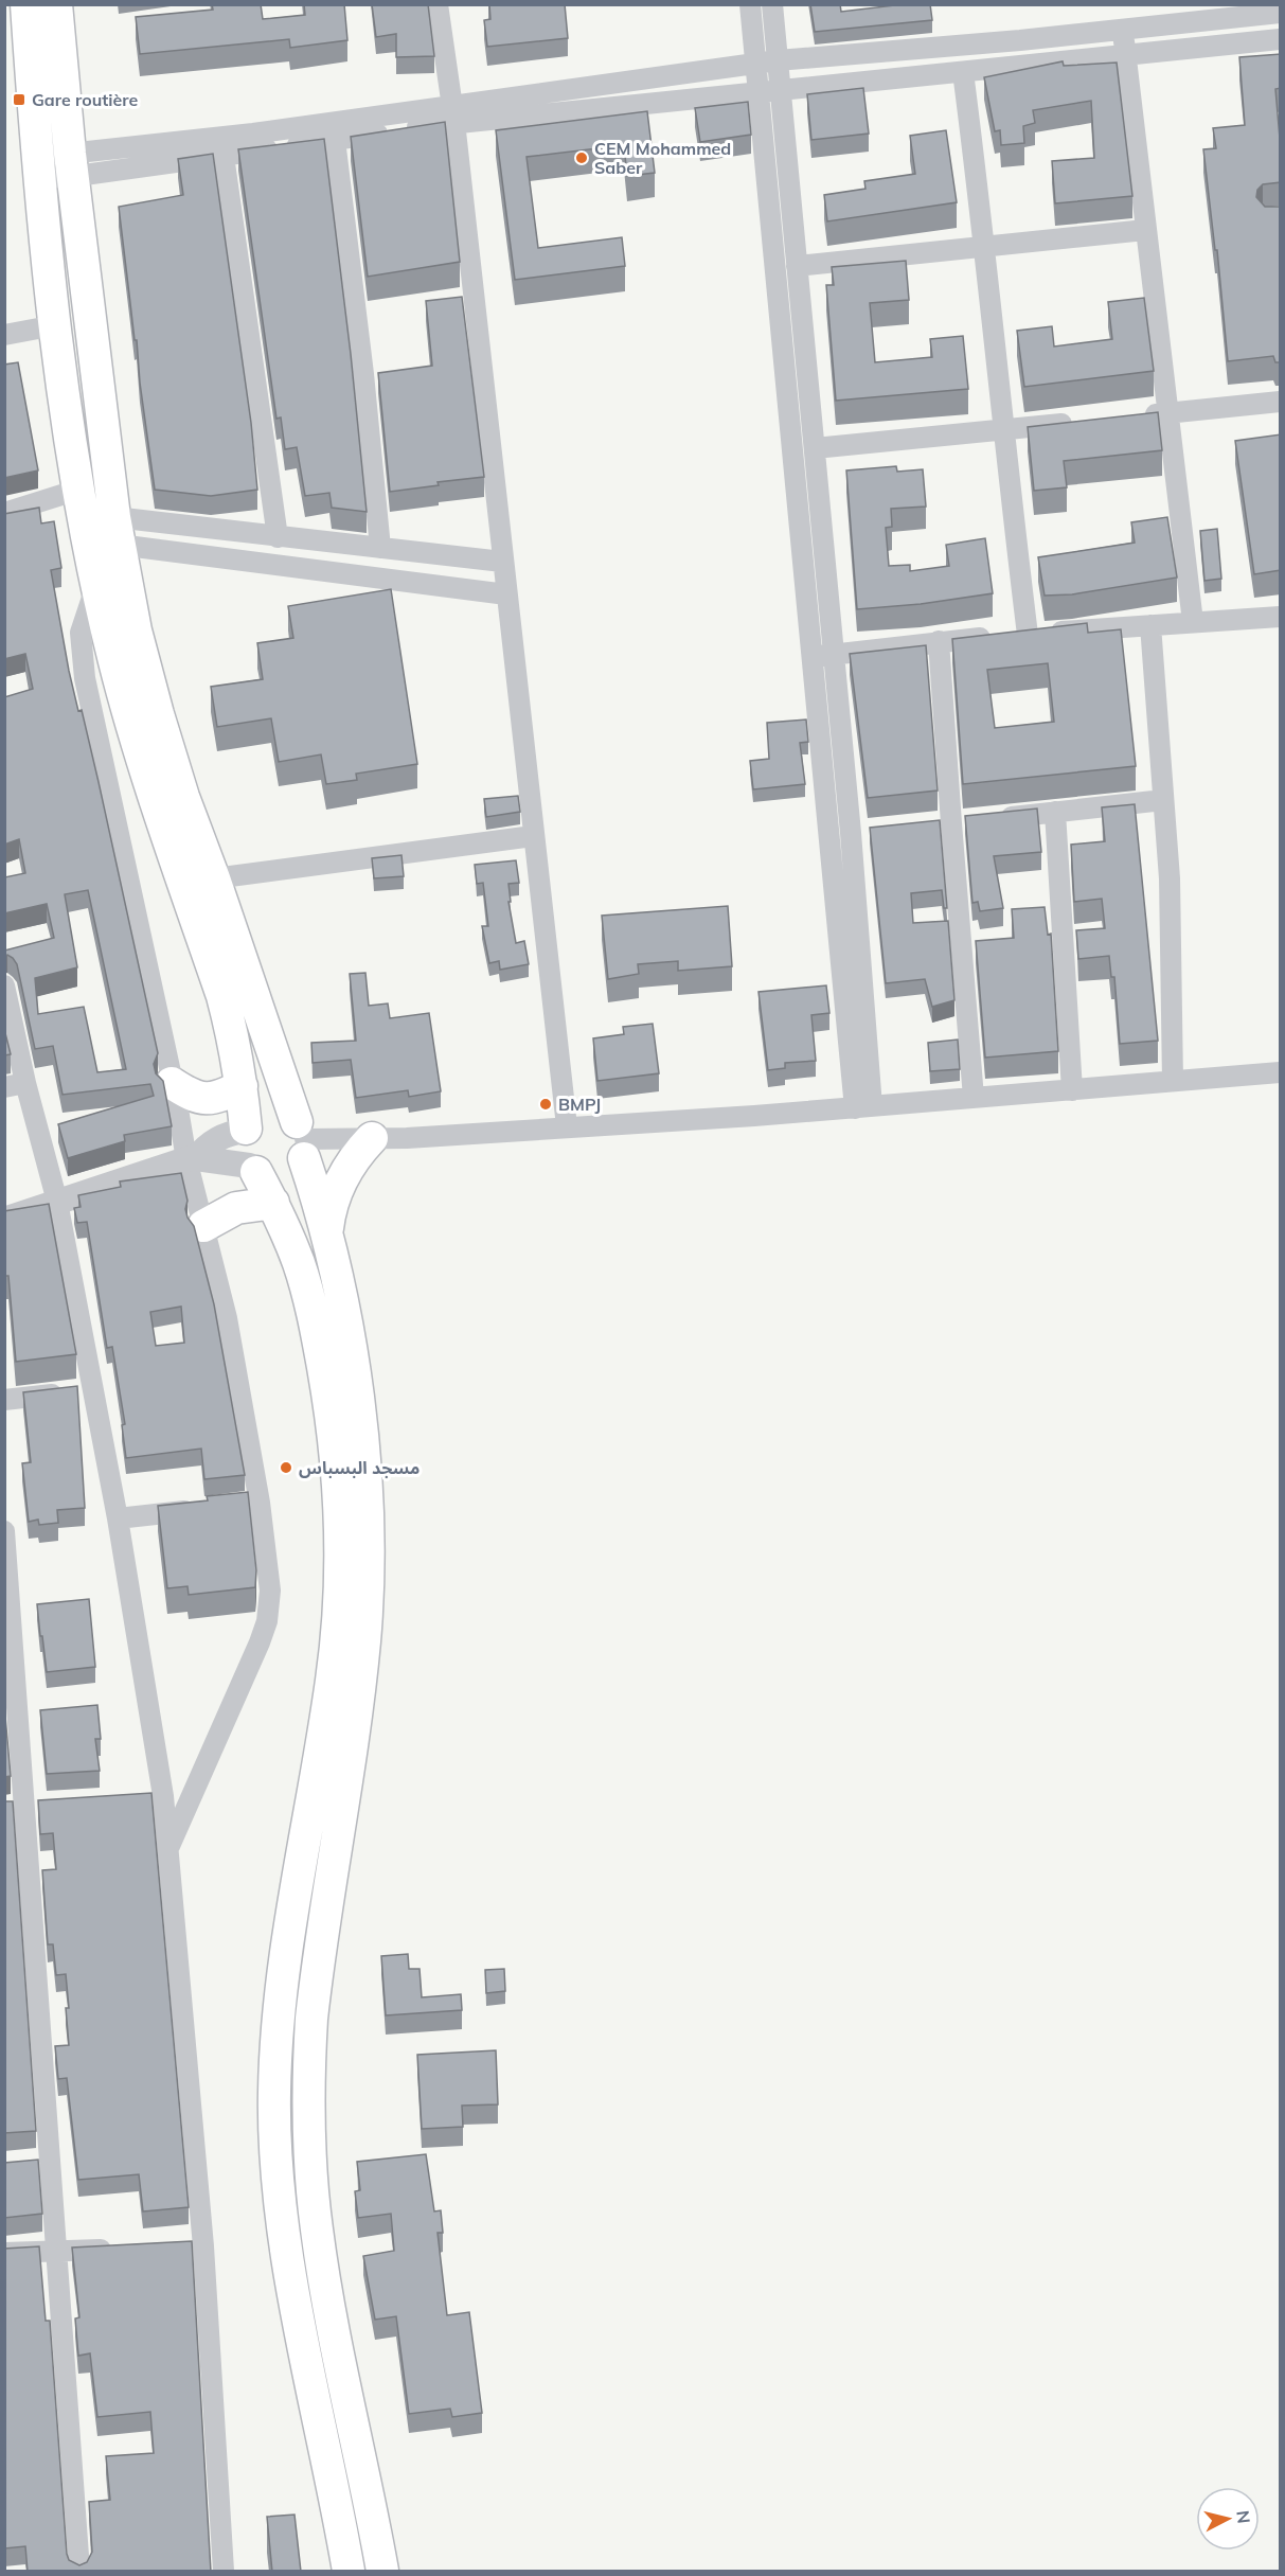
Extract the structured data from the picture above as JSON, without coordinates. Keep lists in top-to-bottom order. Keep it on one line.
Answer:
{"places":{"transit":["Gare routière"],"other":["CEM Mohammed Saber","BMPJ","مسجد البسباس"]},"north":"right"}
